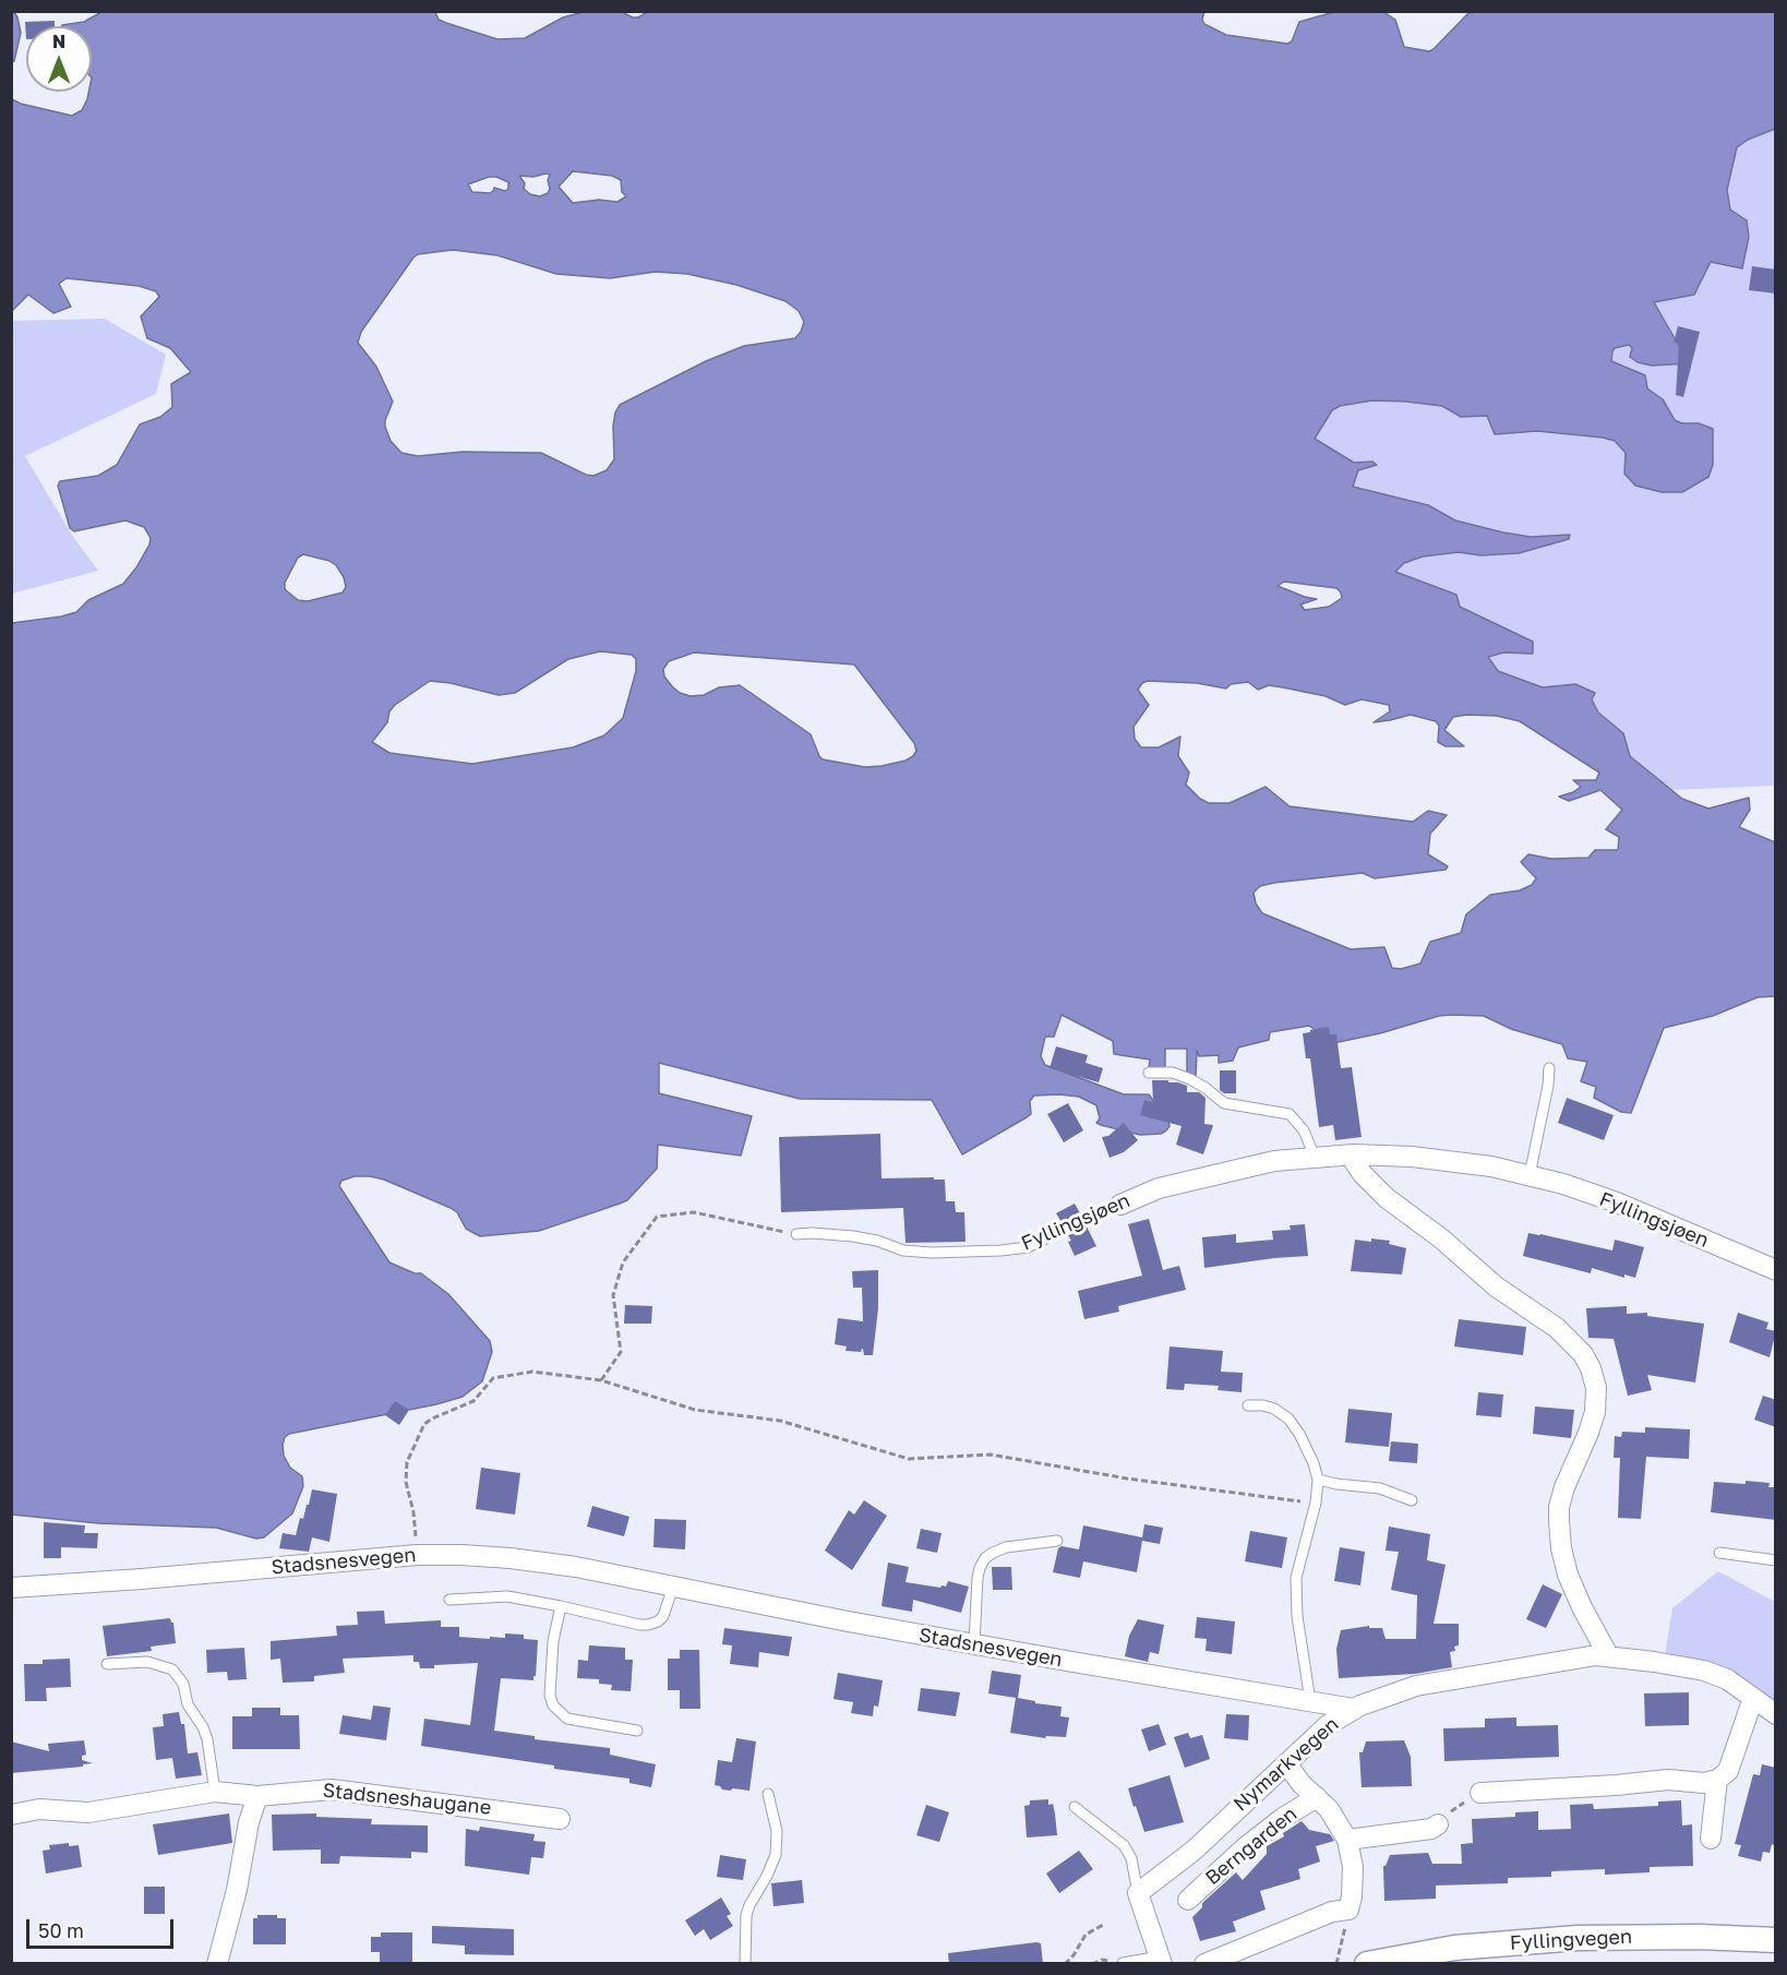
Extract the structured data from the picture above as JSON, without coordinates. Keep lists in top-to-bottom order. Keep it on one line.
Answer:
{"streets":{"street":["Fyllingsjøen","Stadsnesvegen","Nymarkvegen","Stadsneshaugane","Berngarden","Fyllingvegen"]},"crossings":[["Stadsnesvegen","Nymarkvegen"],["Nymarkvegen","Berngarden"]],"scale_bar":"50 m","north":"top"}
